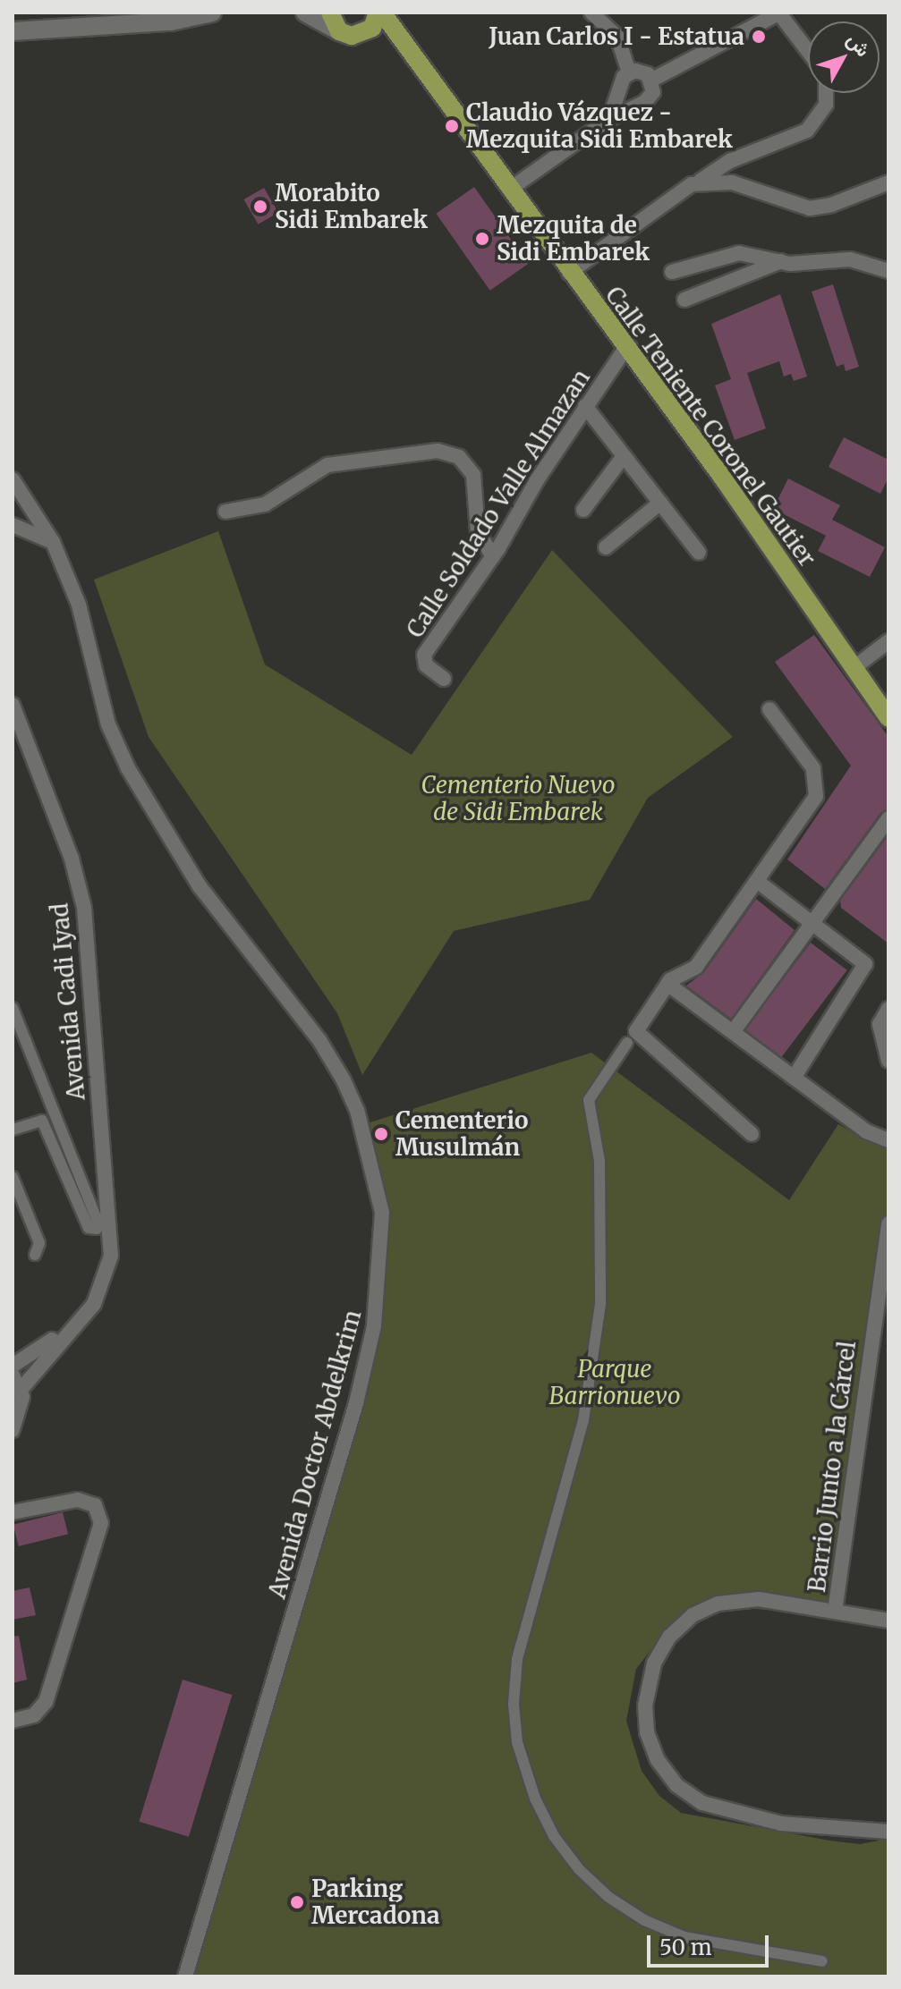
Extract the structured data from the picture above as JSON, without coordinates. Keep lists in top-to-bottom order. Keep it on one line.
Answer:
{"streets":{"main road":["Calle Teniente Coronel Gautier"],"street":["Calle Soldado Valle Almazan","Avenida Cadi Iyad","Avenida Doctor Abdelkrim","Barrio Junto a la Cárcel"]},"crossings":[["Calle Teniente Coronel Gautier","Calle Soldado Valle Almazan"]],"parks":["Cementerio Nuevo de Sidi Embarek","Parque Barrionuevo"],"places":["Juan Carlos I - Estatua","Claudio Vázquez - Mezquita Sidi Embarek","Morabito Sidi Embarek","Mezquita de Sidi Embarek","Cementerio Musulmán","Parking Mercadona"],"scale_bar":"50 m","north":"top right"}
